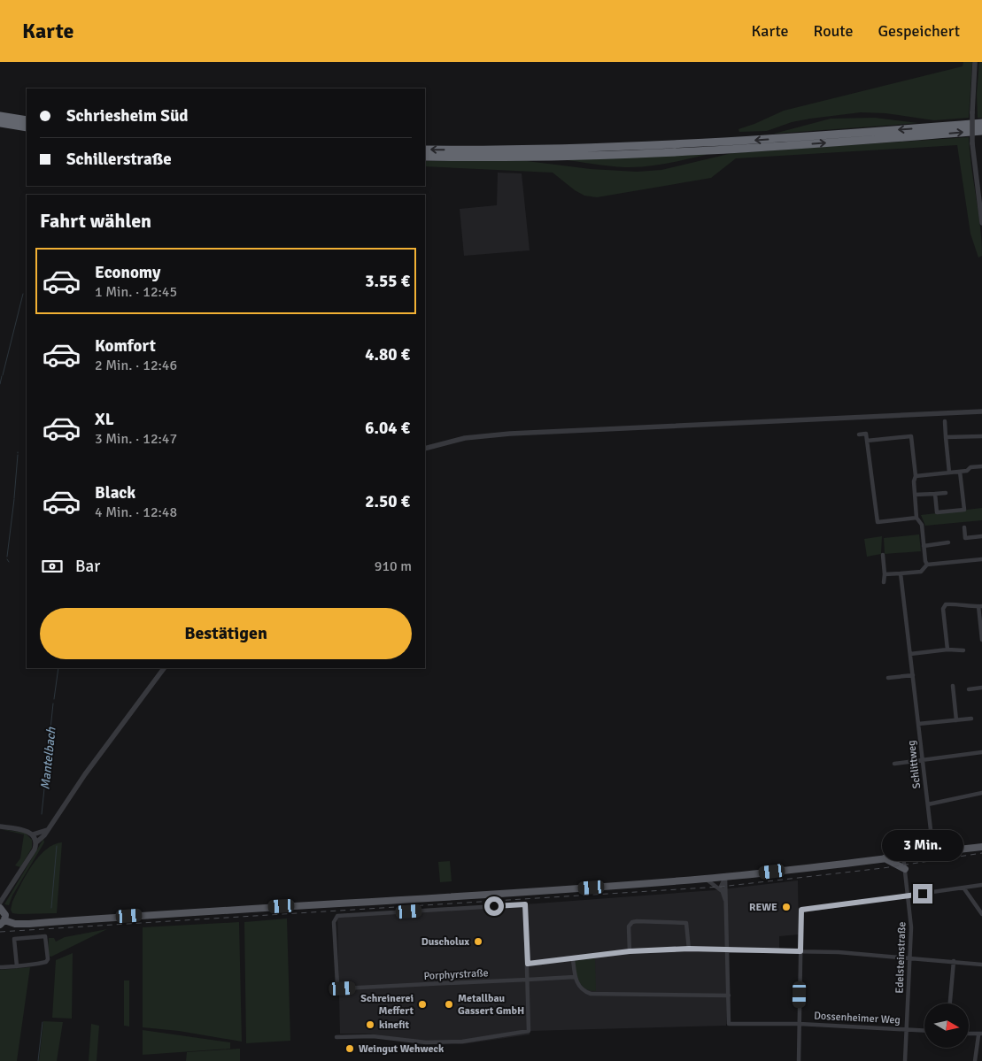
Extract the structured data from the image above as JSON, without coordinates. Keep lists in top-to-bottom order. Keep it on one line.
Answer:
{"streets":{"street":["Schlittweg","Edelsteinstraße","Porphyrstraße","Dossenheimer Weg"]},"crossings":[["Edelsteinstraße","Dossenheimer Weg"]],"water":["Mantelbach"],"places":["REWE","Duscholux","Schreinerei Meffert","Metallbau Gassert GmbH","kinefit","Weingut Wehweck"],"north":"right","page":{"header":"Karte","nav":["Karte","Route","Gespeichert"],"banner":["Schriesheim Süd","Schillerstraße"],"heading":"Fahrt wählen","list":[{"name":"Economy","note":"1 Min. · 12:45","value":"3.55 €"},{"name":"Komfort","note":"2 Min. · 12:46","value":"4.80 €"},{"name":"XL","note":"3 Min. · 12:47","value":"6.04 €"},{"name":"Black","note":"4 Min. · 12:48","value":"2.50 €"}],"pay":["Bar","910 m"],"buttons":"Bestätigen","bubble":"3 Min."}}
